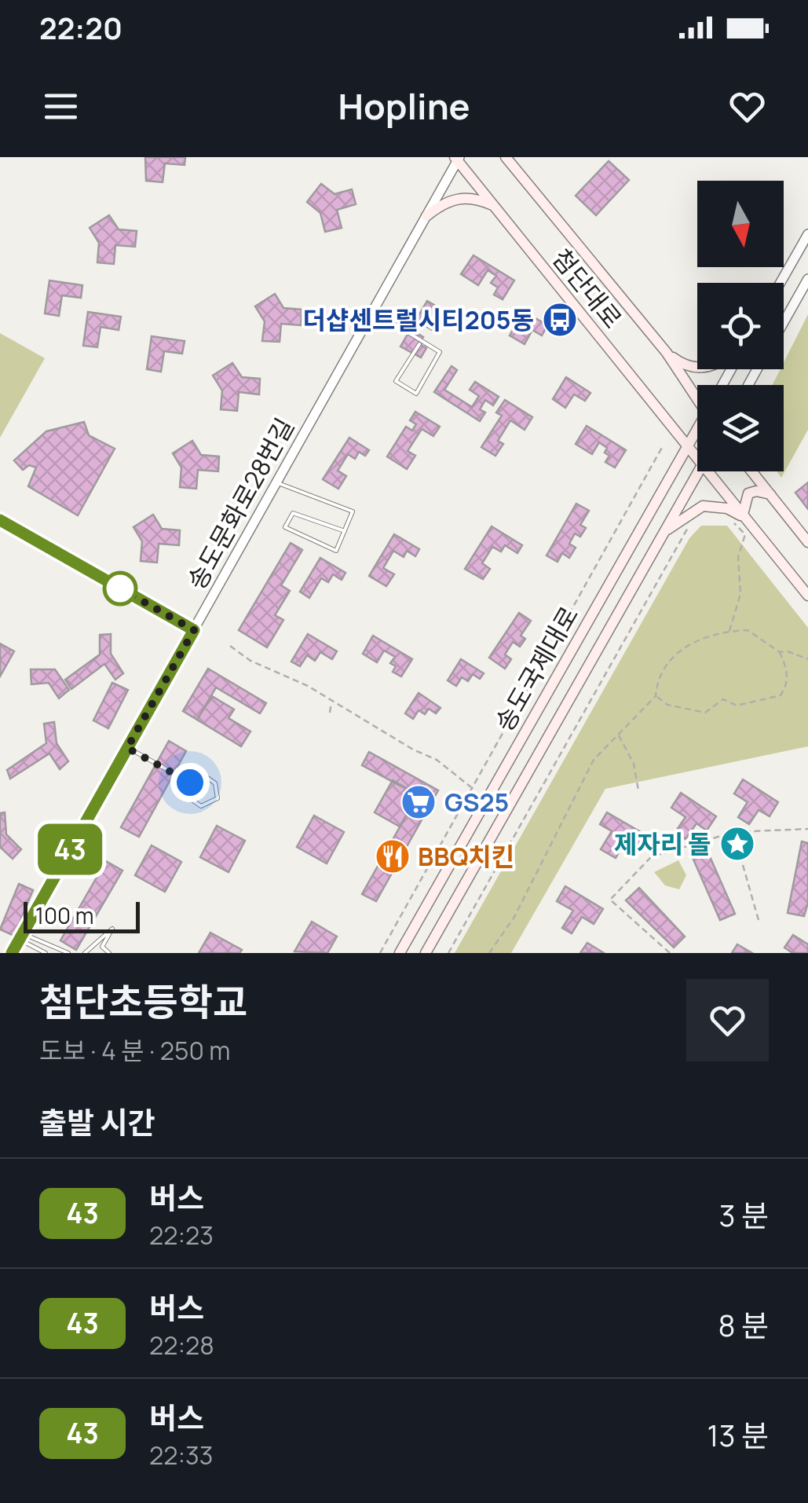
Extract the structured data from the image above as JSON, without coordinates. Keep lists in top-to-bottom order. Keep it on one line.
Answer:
{"streets":{"main road":["첨단대로","송도국제대로"],"street":["송도문화로28번길"]},"crossings":[["첨단대로","송도문화로28번길"],["첨단대로","송도국제대로"]],"places":{"bus stop":["더샵센트럴시티205동"],"supermarket":["GS25"],"place":["제자리 돌"],"restaurant":["BBQ치킨"]},"lines":["bus line 43"],"scale_bar":"100 m","north":"bottom","page":{"status":"22:20","header":"Hopline","on_map":"43","scale":"100 m","heading":[["첨단초등학교","도보 · 4 분 · 250 m"],"출발 시간"],"list":[{"mark":"43","name":"버스","note":"22:23","value":"3 분"},{"mark":"43","name":"버스","note":"22:28","value":"8 분"},{"mark":"43","name":"버스","note":"22:33","value":"13 분"}]}}
